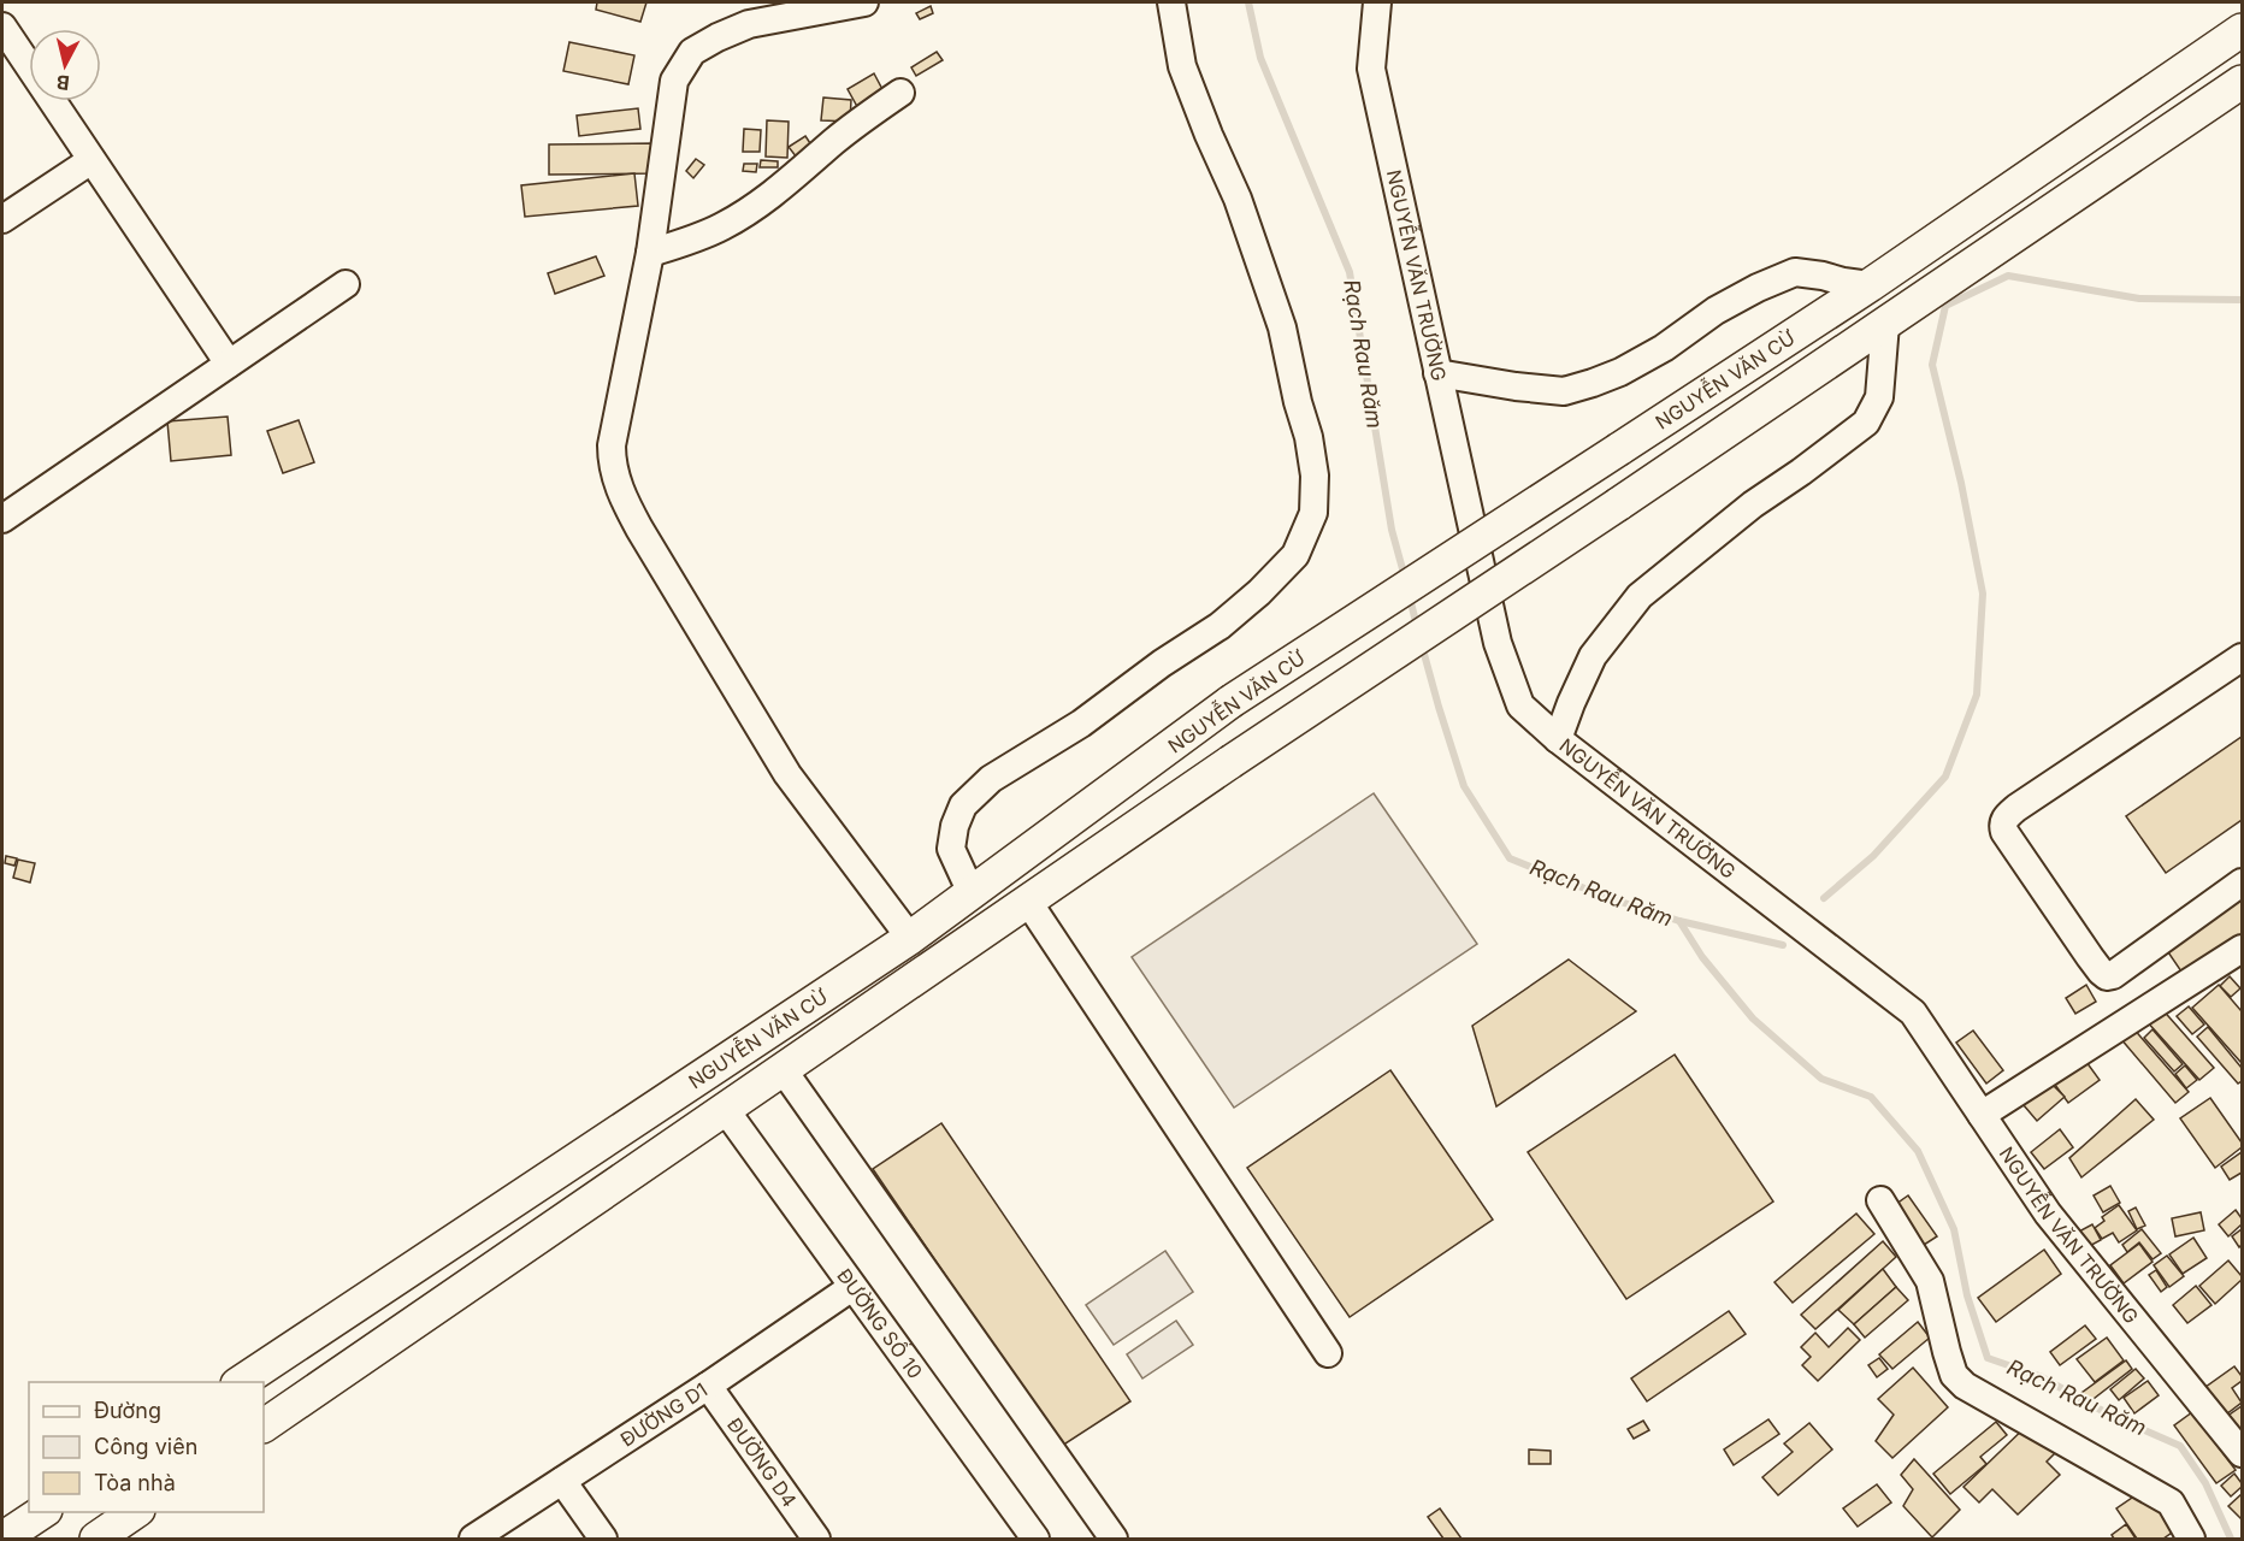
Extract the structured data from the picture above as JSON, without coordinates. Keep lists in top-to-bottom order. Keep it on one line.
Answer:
{"streets":{"main road":["NGUYỄN VĂN CỪ"],"street":["NGUYỄN VĂN TRƯỜNG","ĐƯỜNG SỐ 10","ĐƯỜNG D1","ĐƯỜNG D4"]},"crossings":[["NGUYỄN VĂN CỪ","ĐƯỜNG SỐ 10"],["ĐƯỜNG SỐ 10","ĐƯỜNG D1"],["ĐƯỜNG D1","ĐƯỜNG D4"]],"water":["Rạch Rau Răm"],"legend":["Đường","Công viên","Tòa nhà"],"north":"bottom"}
